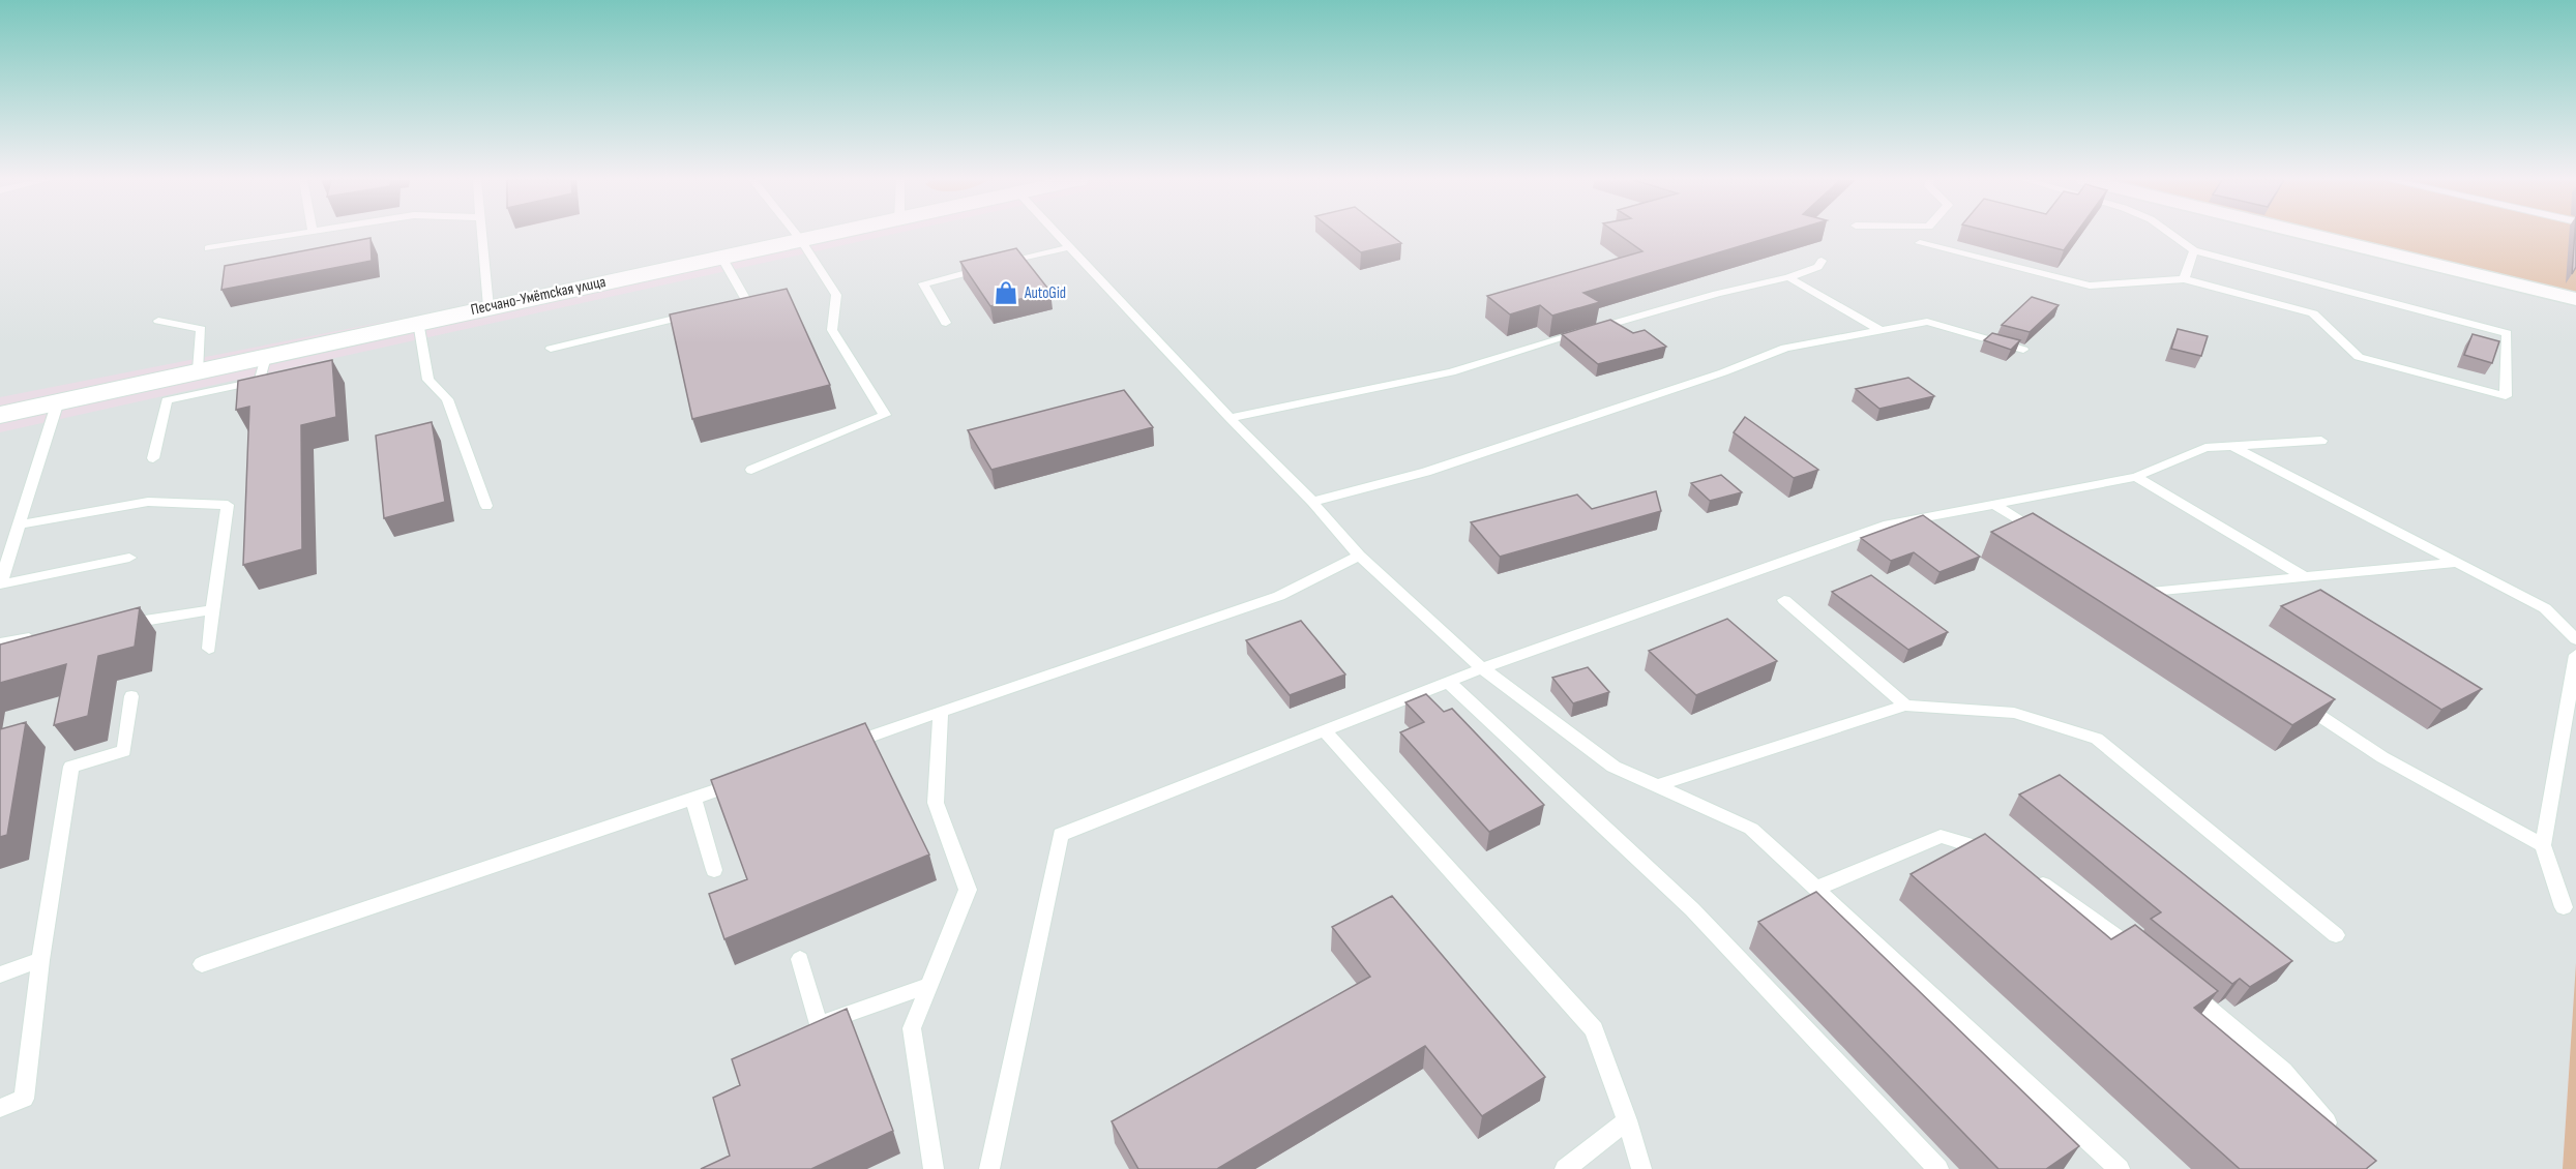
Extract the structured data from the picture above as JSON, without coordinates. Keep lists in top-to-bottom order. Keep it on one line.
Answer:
{"streets":{"main road":["Песчано-Умётская улица"]},"places":{"shop":["AutoGid"]}}
